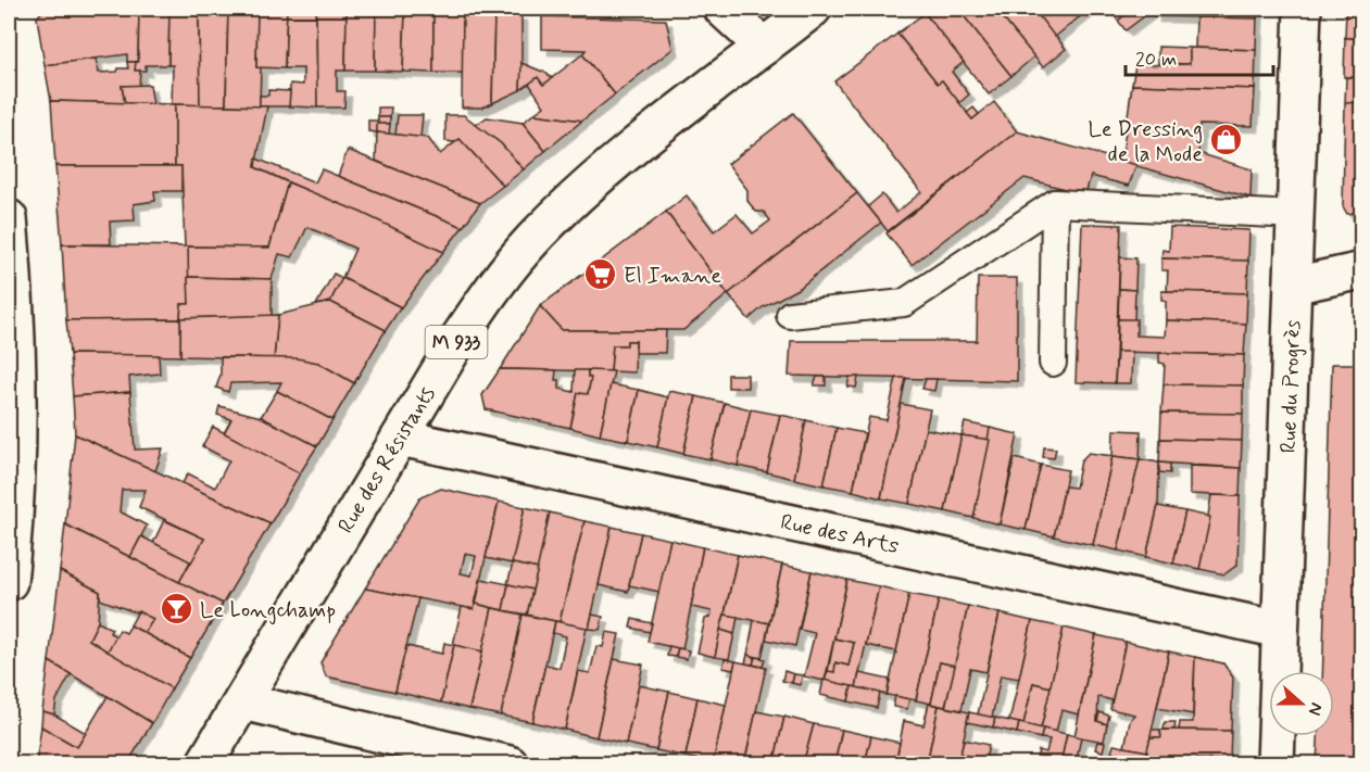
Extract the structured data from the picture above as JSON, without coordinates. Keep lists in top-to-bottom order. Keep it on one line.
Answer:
{"streets":{"street":["M 933","Rue du Progrès","Rue des Résistants","Rue des Arts"]},"crossings":[["Rue du Progrès","Rue des Arts"],["Rue des Résistants","Rue des Arts"]],"places":{"shop":["Le Dressing de la Mode"],"supermarket":["El Imane"],"bar":["Le Longchamp"]},"scale_bar":"20 m","north":"right"}
